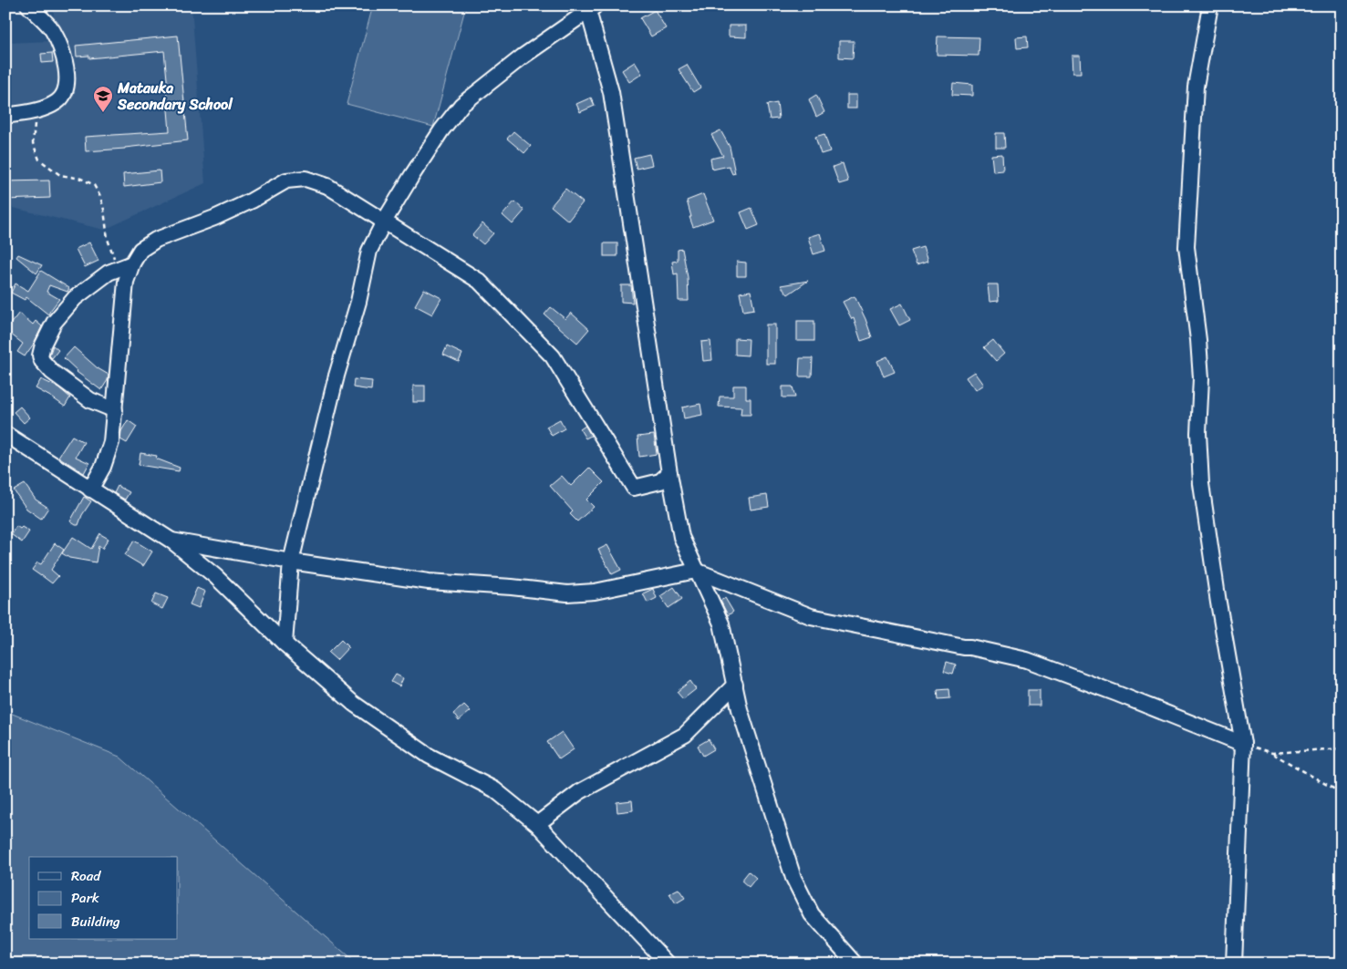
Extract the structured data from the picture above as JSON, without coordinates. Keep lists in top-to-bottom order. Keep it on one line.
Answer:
{"places":{"school or university":["Matauka Secondary School"]},"legend":["Road","Park","Building"]}
